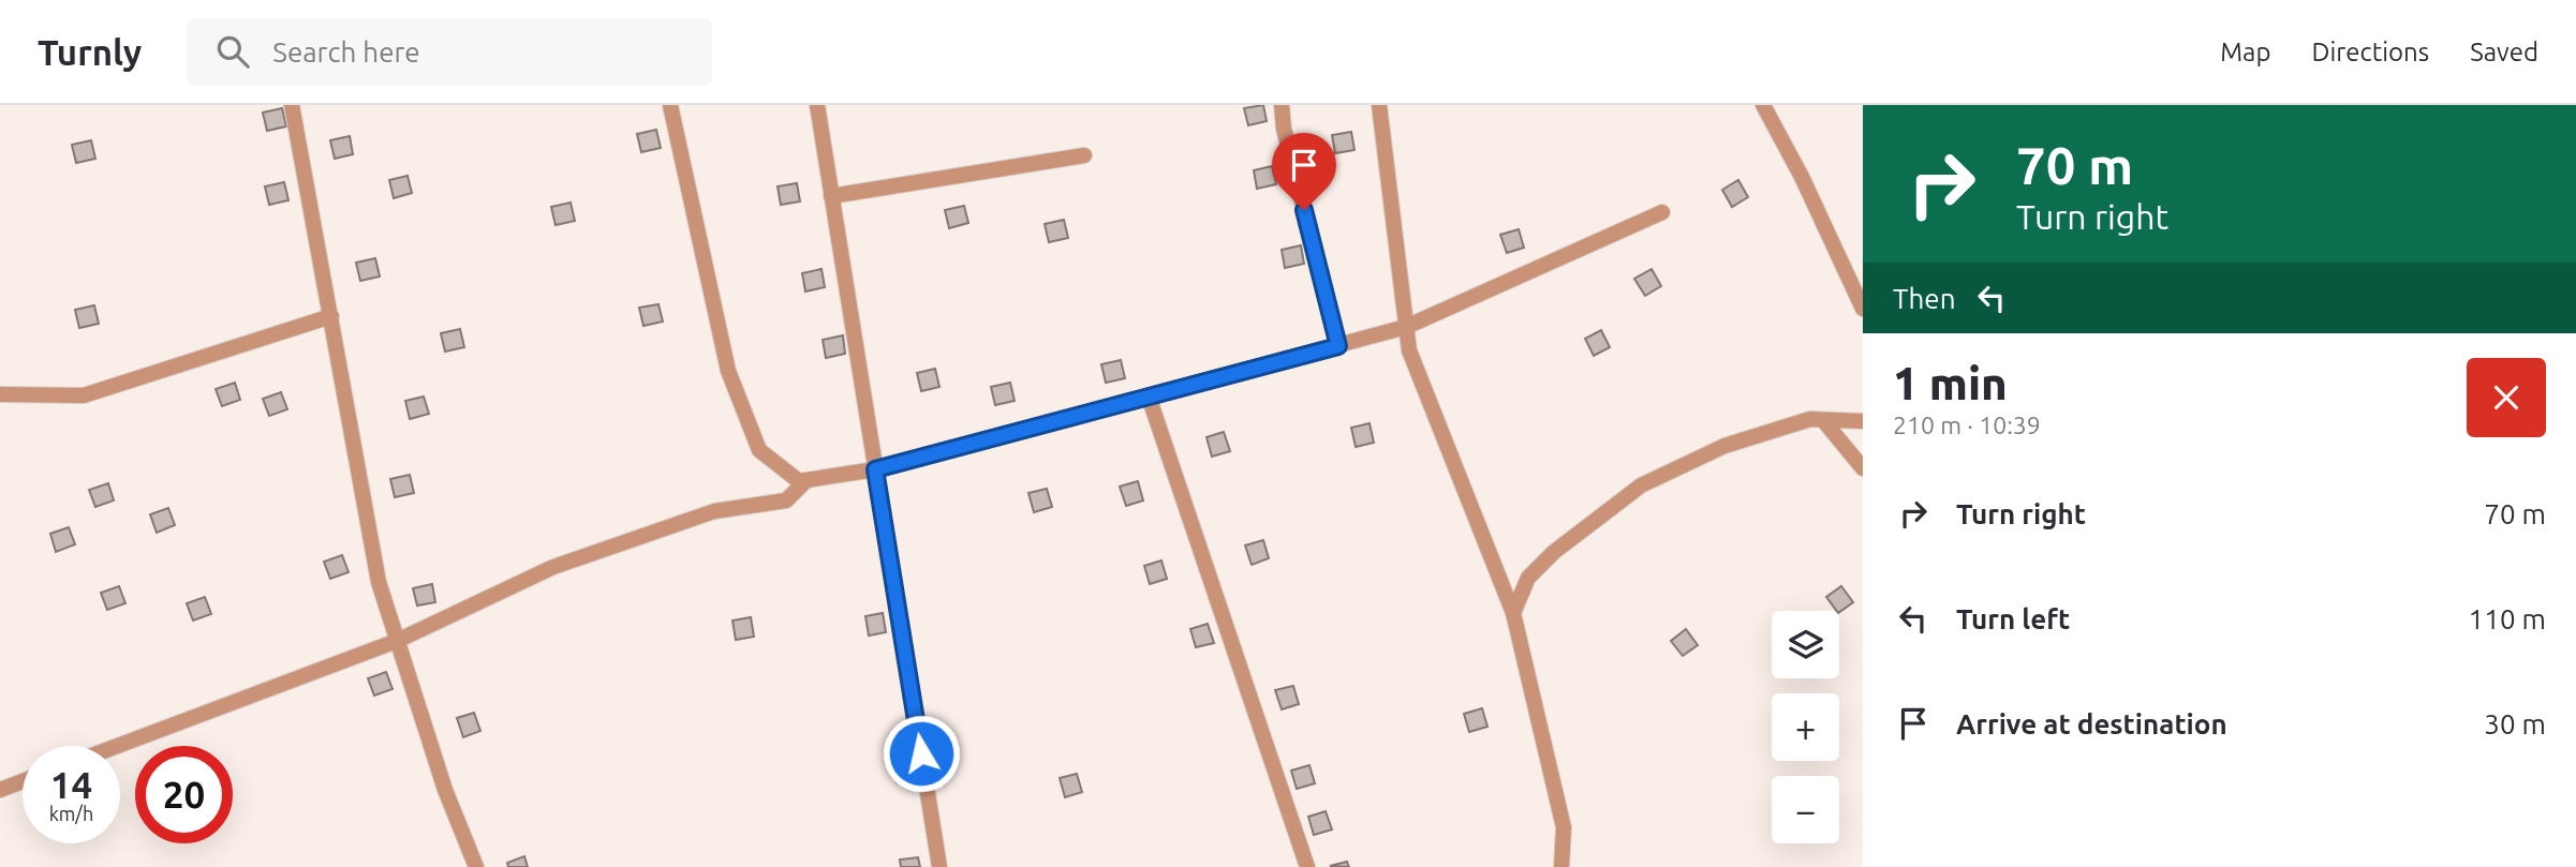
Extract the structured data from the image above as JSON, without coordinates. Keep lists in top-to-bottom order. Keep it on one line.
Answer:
{"page":{"header":"Turnly","search":"Search here","nav":["Map","Directions","Saved"],"turn":["70 m","Turn right"],"then":"Then","heading":["1 min","210 m · 10:39"],"list":[{"name":"Turn right","value":"70 m"},{"name":"Turn left","value":"110 m"},{"name":"Arrive at destination","value":"30 m"}],"map_buttons":["+","−"],"speed":"14 km/h","limit":"20"}}
